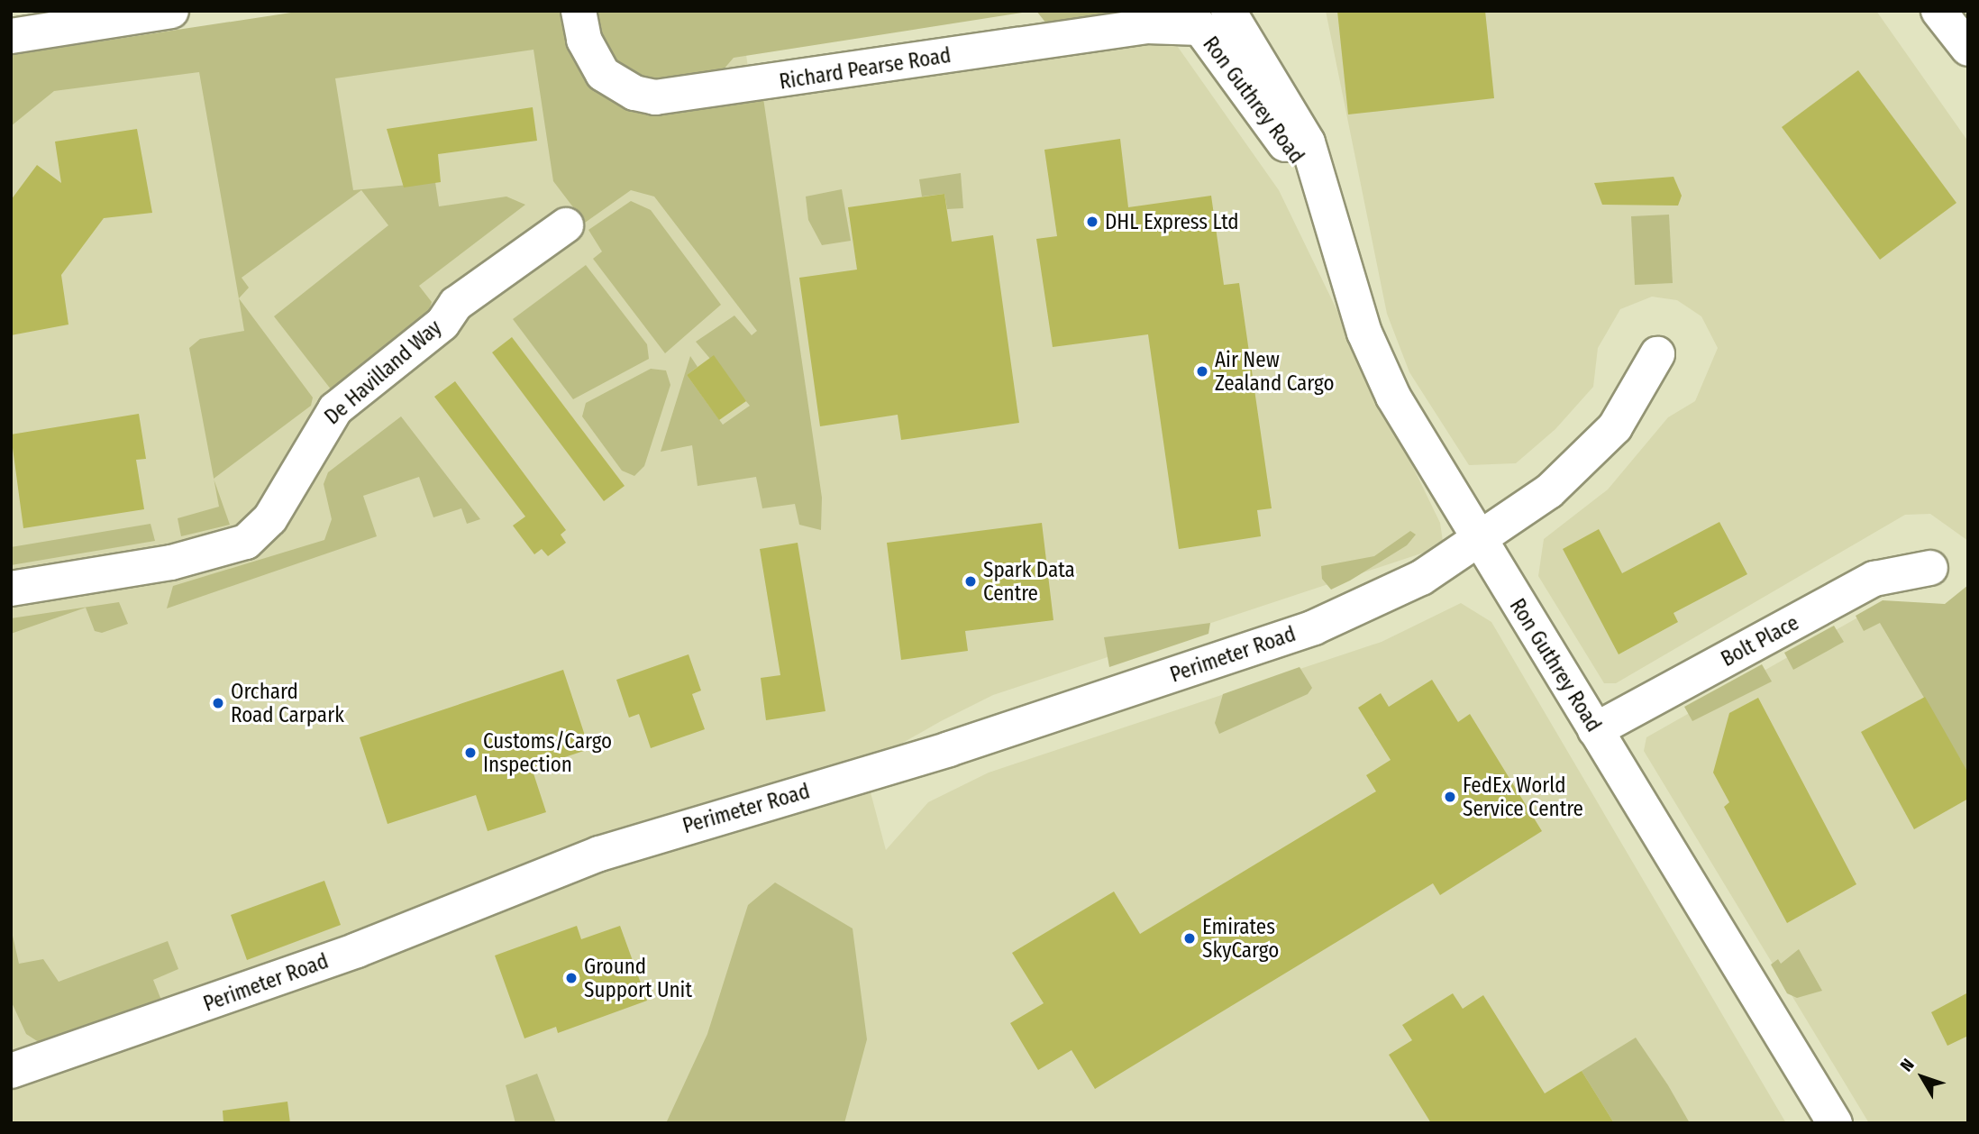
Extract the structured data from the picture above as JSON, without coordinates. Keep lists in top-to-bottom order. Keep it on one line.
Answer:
{"streets":{"main road":["Richard Pearse Road","Ron Guthrey Road","De Havilland Way","Bolt Place","Perimeter Road"]},"crossings":[["Richard Pearse Road","Ron Guthrey Road"],["Ron Guthrey Road","Bolt Place"],["Ron Guthrey Road","Perimeter Road"]],"places":["DHL Express Ltd","Air New Zealand Cargo","Spark Data Centre","Orchard Road Carpark","Customs/Cargo Inspection","FedEx World Service Centre","Emirates SkyCargo","Ground Support Unit"],"north":"top left"}
